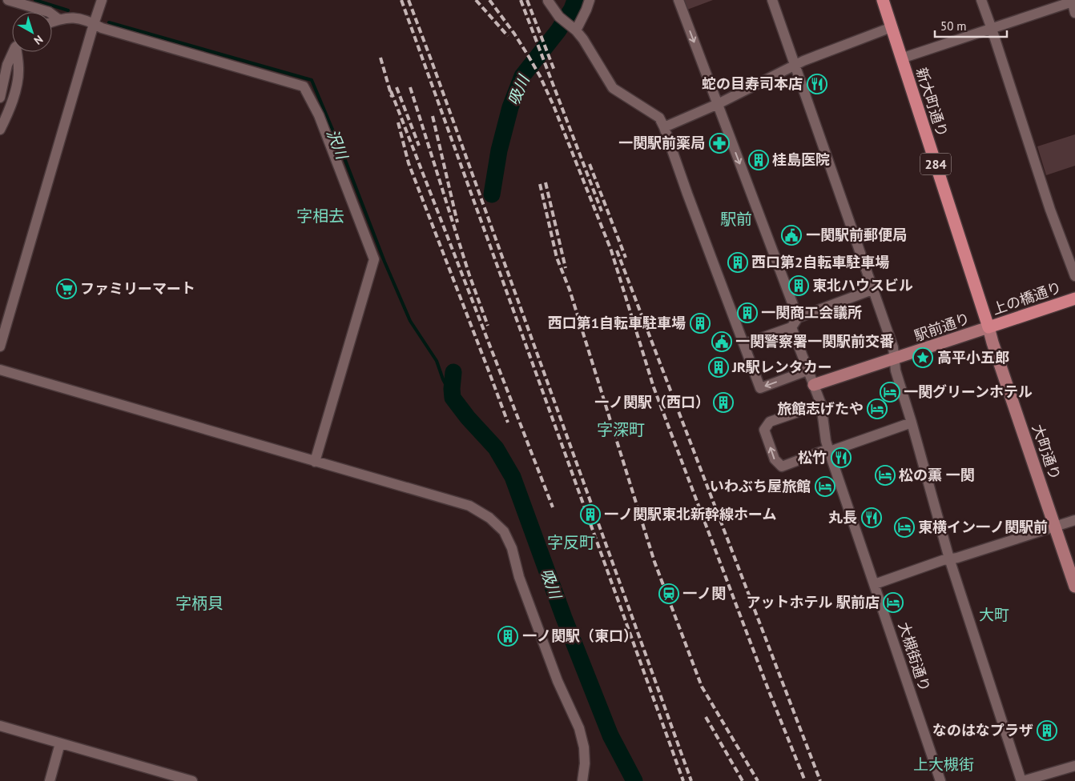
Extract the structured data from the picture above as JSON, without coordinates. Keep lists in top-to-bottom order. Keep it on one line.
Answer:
{"streets":{"highway":["新大町通り","284","上の橋通り"],"main road":["駅前通り","大町通り"],"street":["大槻街通り"]},"crossings":[["新大町通り","上の橋通り"],["新大町通り","駅前通り"],["新大町通り","大町通り"],["上の橋通り","駅前通り"],["上の橋通り","大町通り"],["駅前通り","大町通り"],["駅前通り","大槻街通り"]],"districts":["字相去","駅前","字深町","字反町","字柄貝","大町","上大槻街"],"water":["吸川","沢川"],"places":{"restaurant":["蛇の目寿司本店","松竹","丸長"],"pharmacy":["一関駅前薬局"],"building":["桂島医院","西口第2自転車駐車場","東北ハウスビル","一関商工会議所","西口第1自転車駐車場","JR駅レンタカー","一ノ関駅（西口）","一ノ関駅東北新幹線ホーム","一ノ関駅（東口）","なのはなプラザ"],"public building":["一関駅前郵便局","一関警察署一関駅前交番"],"supermarket":["ファミリーマート"],"place":["高平小五郎"],"hotel":["一関グリーンホテル","旅館志げたや","松の薫 一関","いわぶち屋旅館","東横イン一ノ関駅前","アットホテル 駅前店"],"station":["一ノ関"]},"scale_bar":"50 m","north":"bottom right"}
